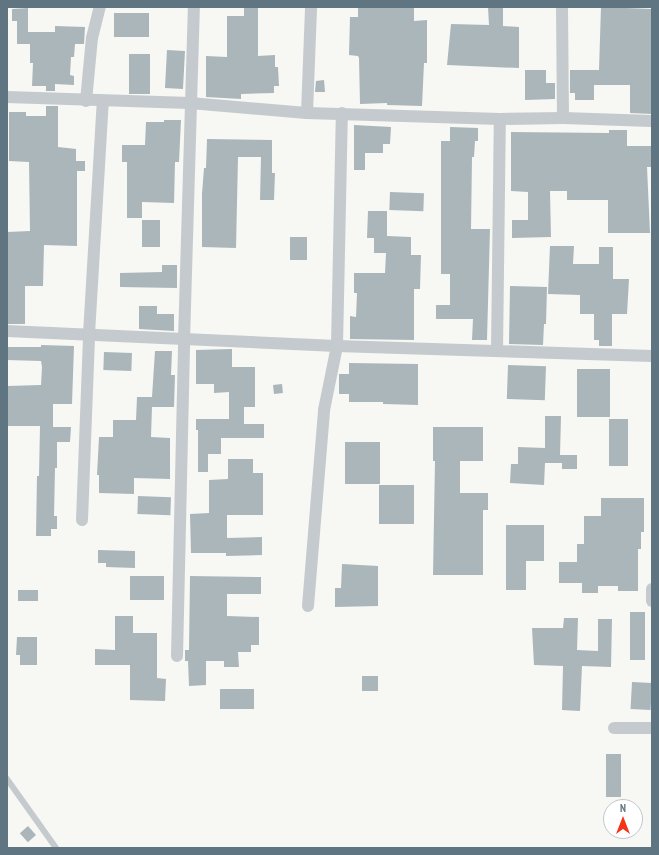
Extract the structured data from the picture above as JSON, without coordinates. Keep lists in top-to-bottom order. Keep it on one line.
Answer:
{"north":"top"}
